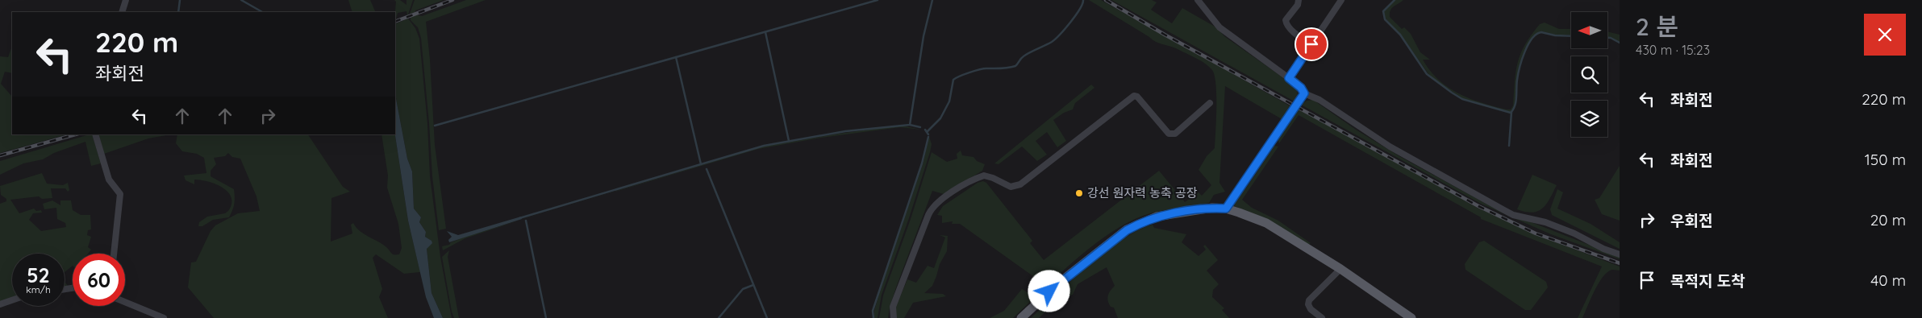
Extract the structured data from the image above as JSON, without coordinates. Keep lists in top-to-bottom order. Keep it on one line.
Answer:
{"places":["강선 원자력 농축 공장"],"north":"left","page":{"heading":["2 분","430 m · 15:23"],"turn":["220 m","좌회전"],"list":[{"name":"좌회전","value":"220 m"},{"name":"좌회전","value":"150 m"},{"name":"우회전","value":"20 m"},{"name":"목적지 도착","value":"40 m"}],"speed":"52 km/h","limit":"60"}}
